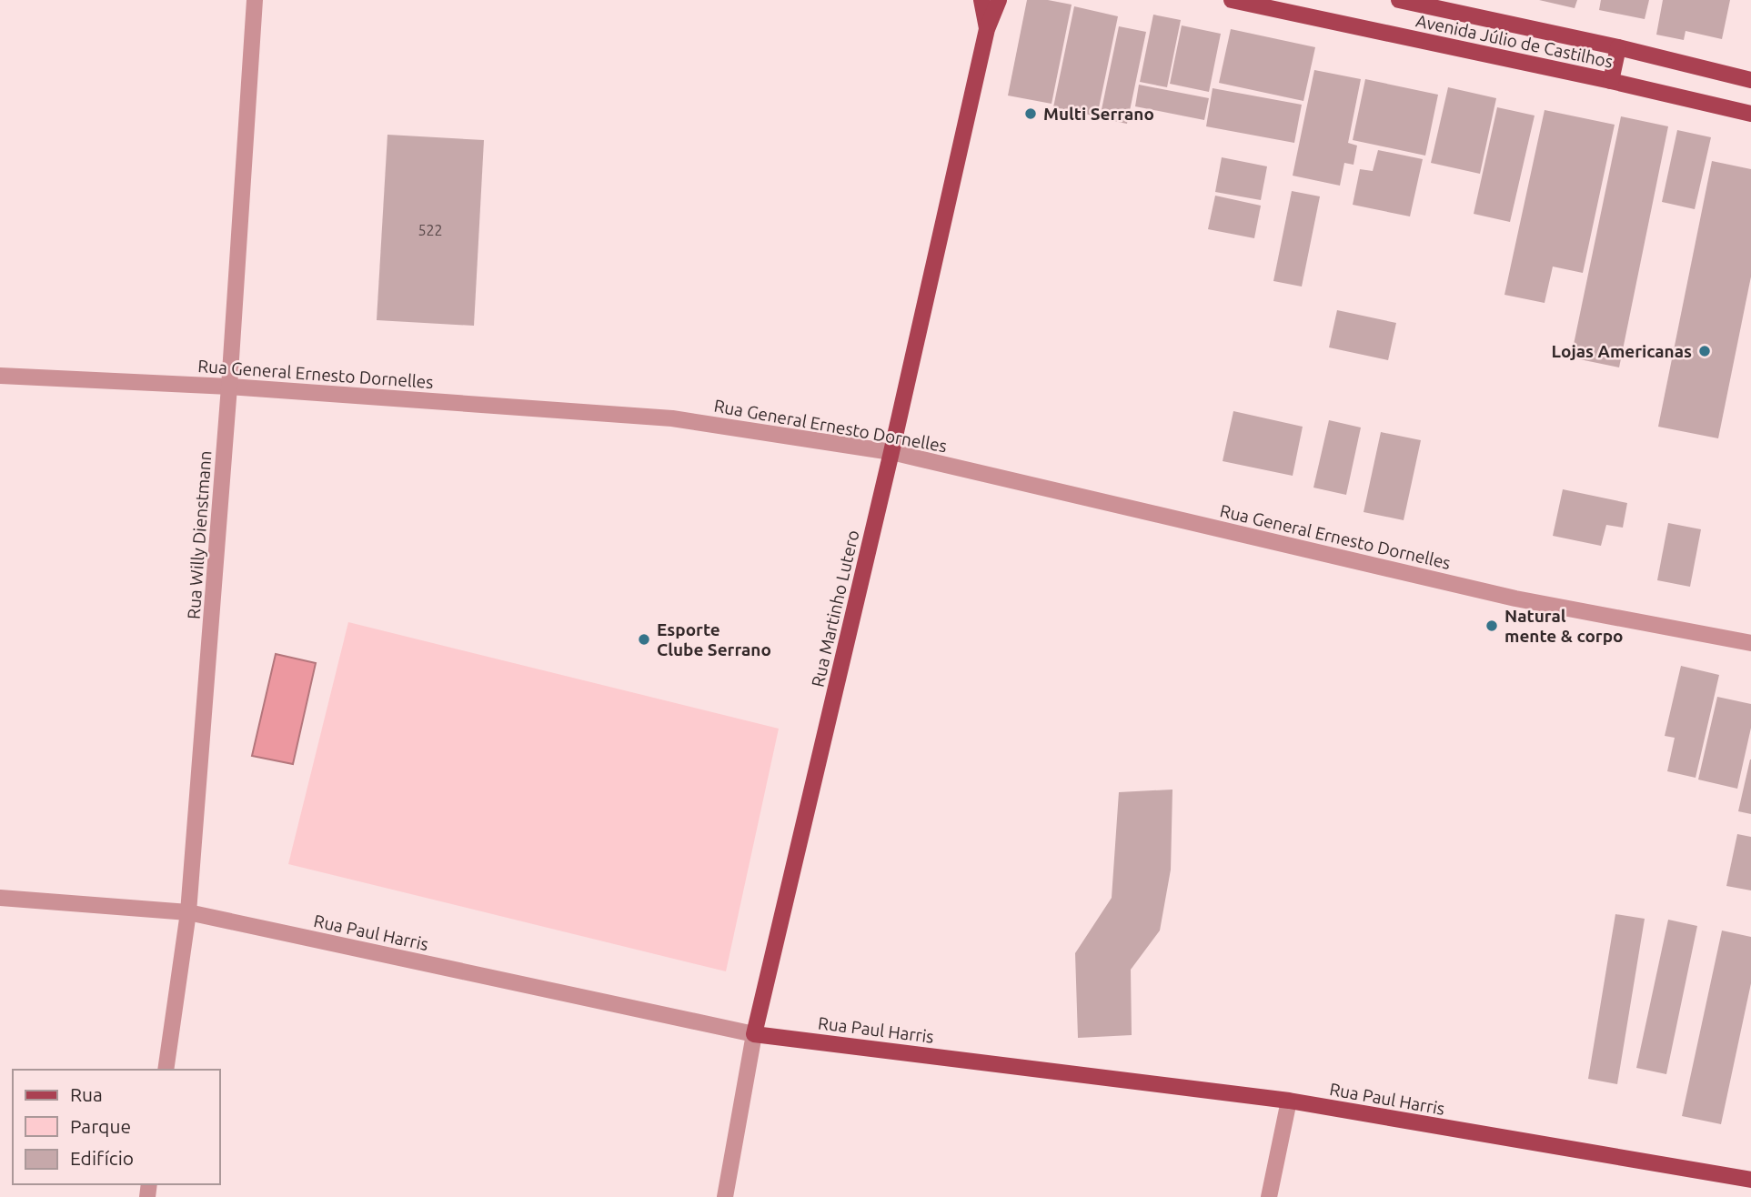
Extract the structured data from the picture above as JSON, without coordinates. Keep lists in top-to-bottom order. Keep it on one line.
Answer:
{"streets":{"main road":["Avenida Júlio de Castilhos","Rua Martinho Lutero","Rua Paul Harris"],"street":["Rua General Ernesto Dornelles","Rua Willy Dienstmann"]},"crossings":[["Rua General Ernesto Dornelles","Rua Willy Dienstmann"],["Rua General Ernesto Dornelles","Rua Martinho Lutero"],["Rua Willy Dienstmann","Rua Paul Harris"],["Rua Martinho Lutero","Rua Paul Harris"]],"places":["Multi Serrano","Lojas Americanas","Natural mente & corpo","Esporte Clube Serrano"],"house_numbers":["522"],"legend":["Rua","Parque","Edifício"]}
